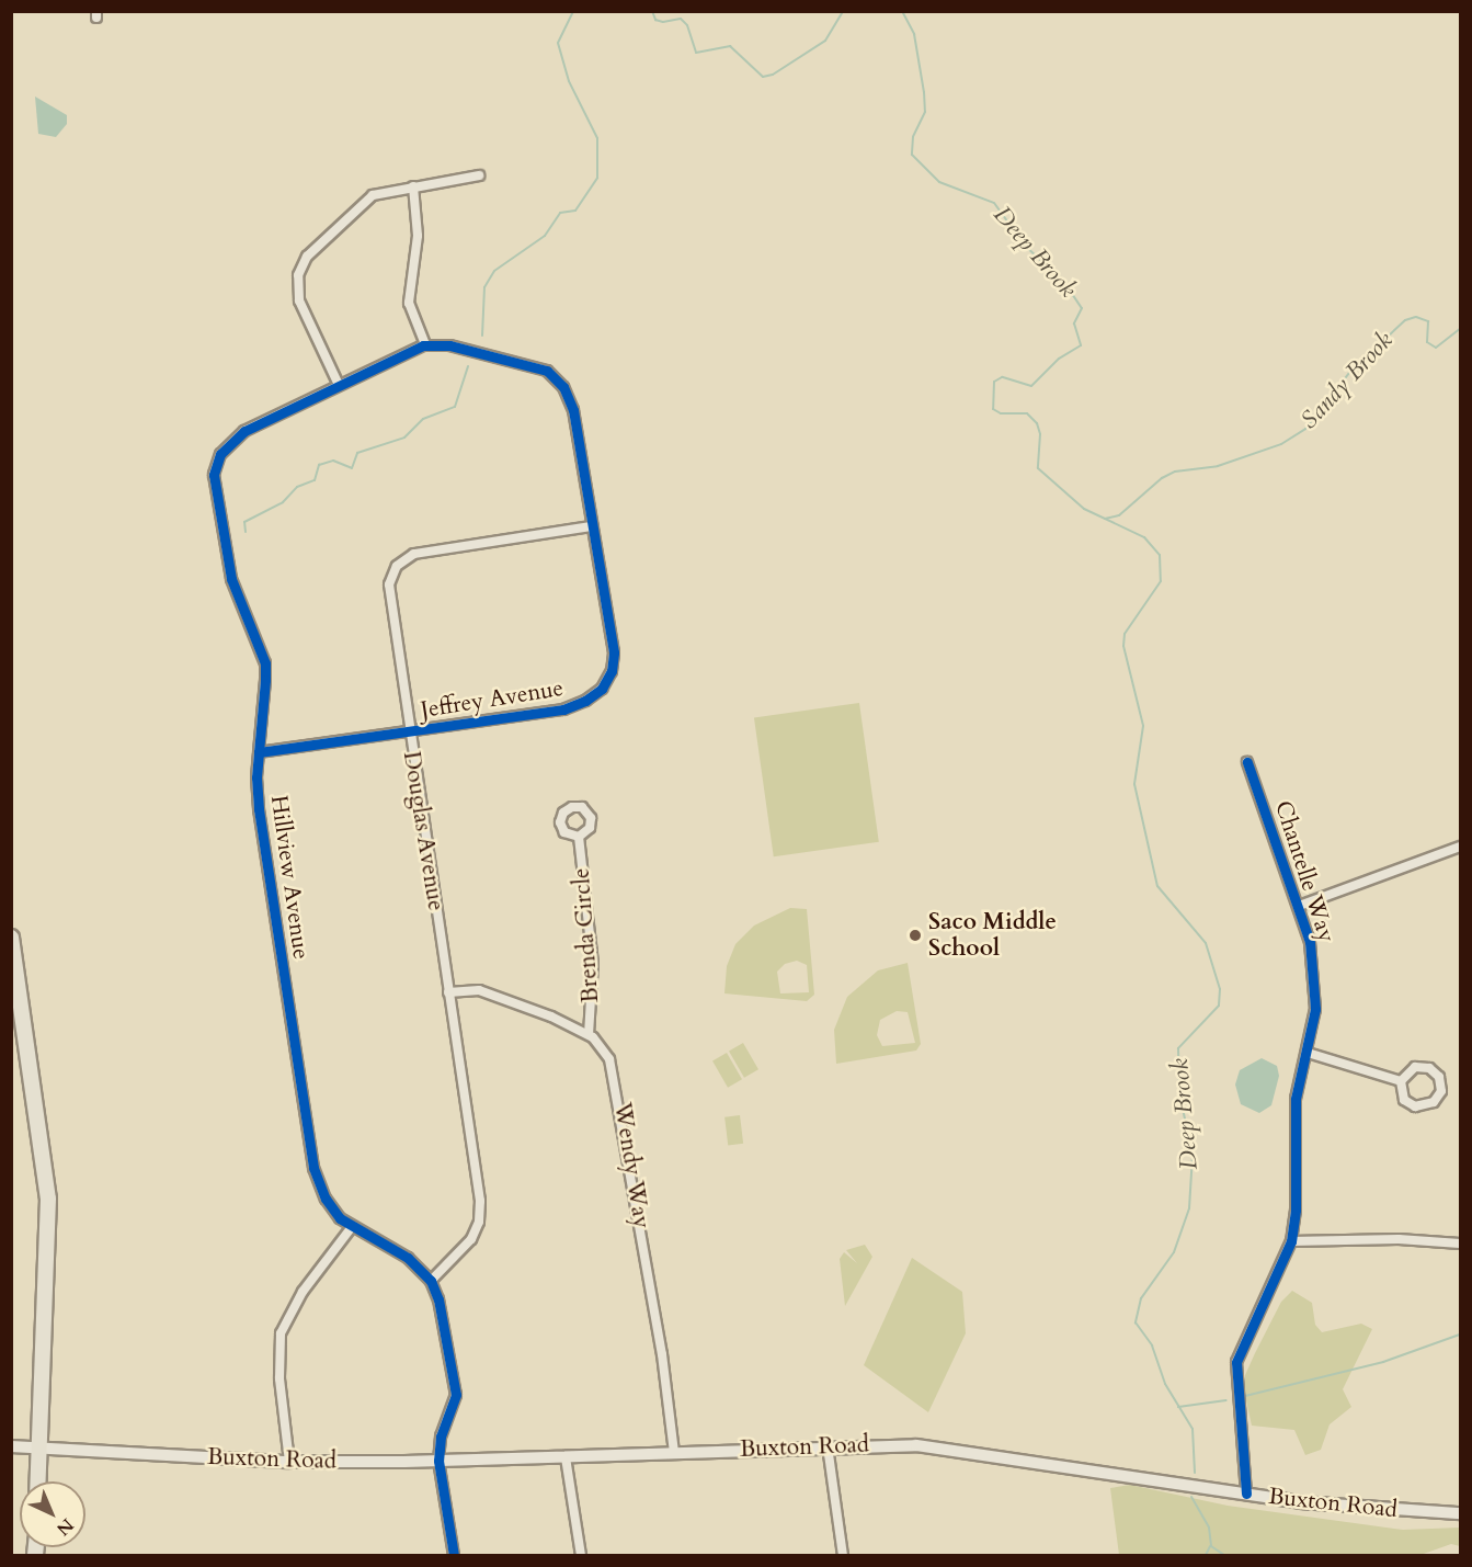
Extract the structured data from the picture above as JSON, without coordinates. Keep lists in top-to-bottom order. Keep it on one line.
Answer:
{"streets":{"main road":["Buxton Road"],"street":["Jeffrey Avenue","Douglas Avenue","Chantelle Way","Hillview Avenue","Brenda Circle","Wendy Way"]},"crossings":[["Jeffrey Avenue","Douglas Avenue"],["Jeffrey Avenue","Hillview Avenue"],["Douglas Avenue","Hillview Avenue"],["Chantelle Way","Buxton Road"],["Hillview Avenue","Buxton Road"],["Brenda Circle","Wendy Way"],["Wendy Way","Buxton Road"]],"water":["Deep Brook","Sandy Brook"],"places":["Saco Middle School"],"north":"bottom right"}
